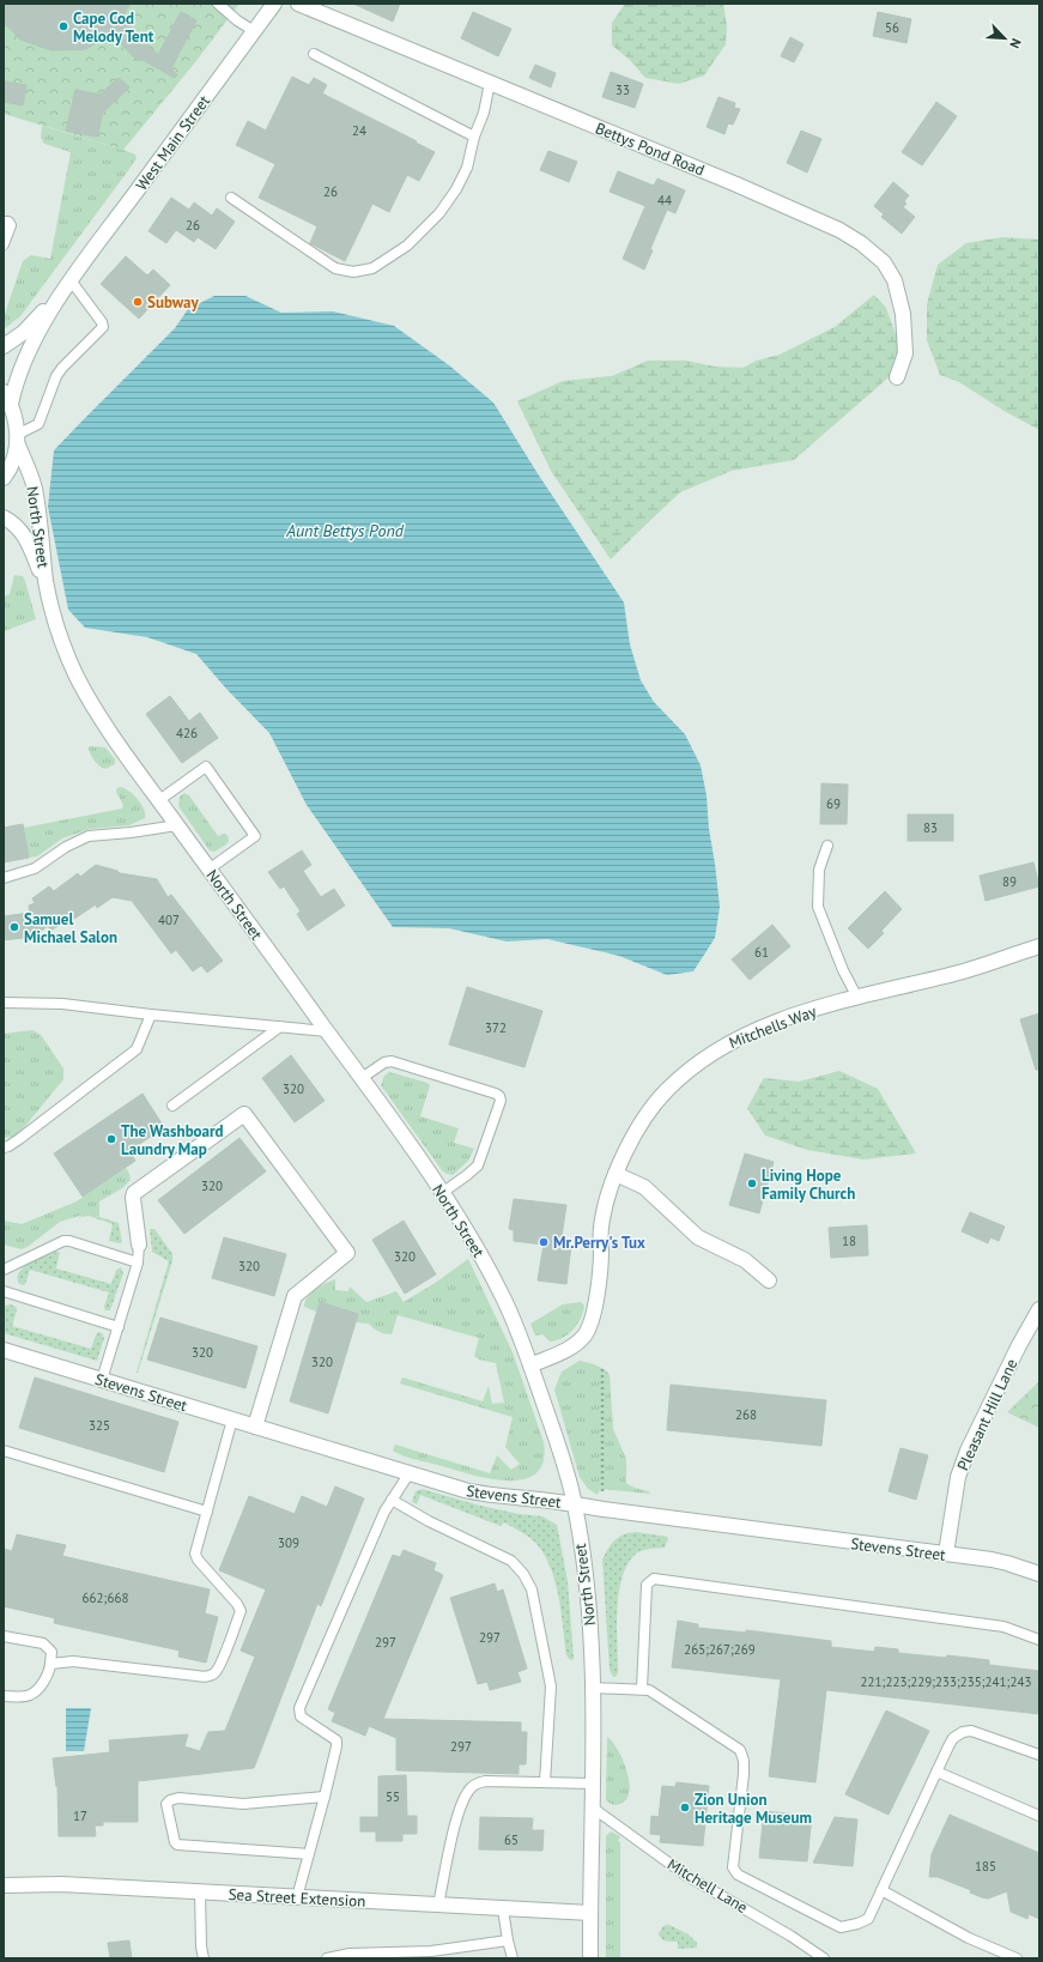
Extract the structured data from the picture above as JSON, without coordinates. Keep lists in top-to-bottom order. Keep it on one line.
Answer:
{"streets":{"street":["West Main Street","Bettys Pond Road","North Street","Mitchells Way","Stevens Street","Pleasant Hill Lane","Sea Street Extension"],"lane":["Mitchell Lane"]},"crossings":[["North Street","Mitchells Way"],["North Street","Stevens Street"],["North Street","Mitchell Lane"],["North Street","Sea Street Extension"],["Stevens Street","Pleasant Hill Lane"]],"water":["Aunt Bettys Pond"],"places":["Cape Cod Melody Tent","Subway","Samuel Michael Salon","The Washboard Laundry Map","Living Hope Family Church","Mr.Perry's Tux","Zion Union Heritage Museum"],"house_numbers":["56","33","24","26","44","26","426","69","83","89","407","61","372","320","320","18","320","320","320","320","268","325","309","662;668","297","297","265;267;269","221;223;229;233;235;241;243","297","55","17","65","185"],"north":"bottom right"}
